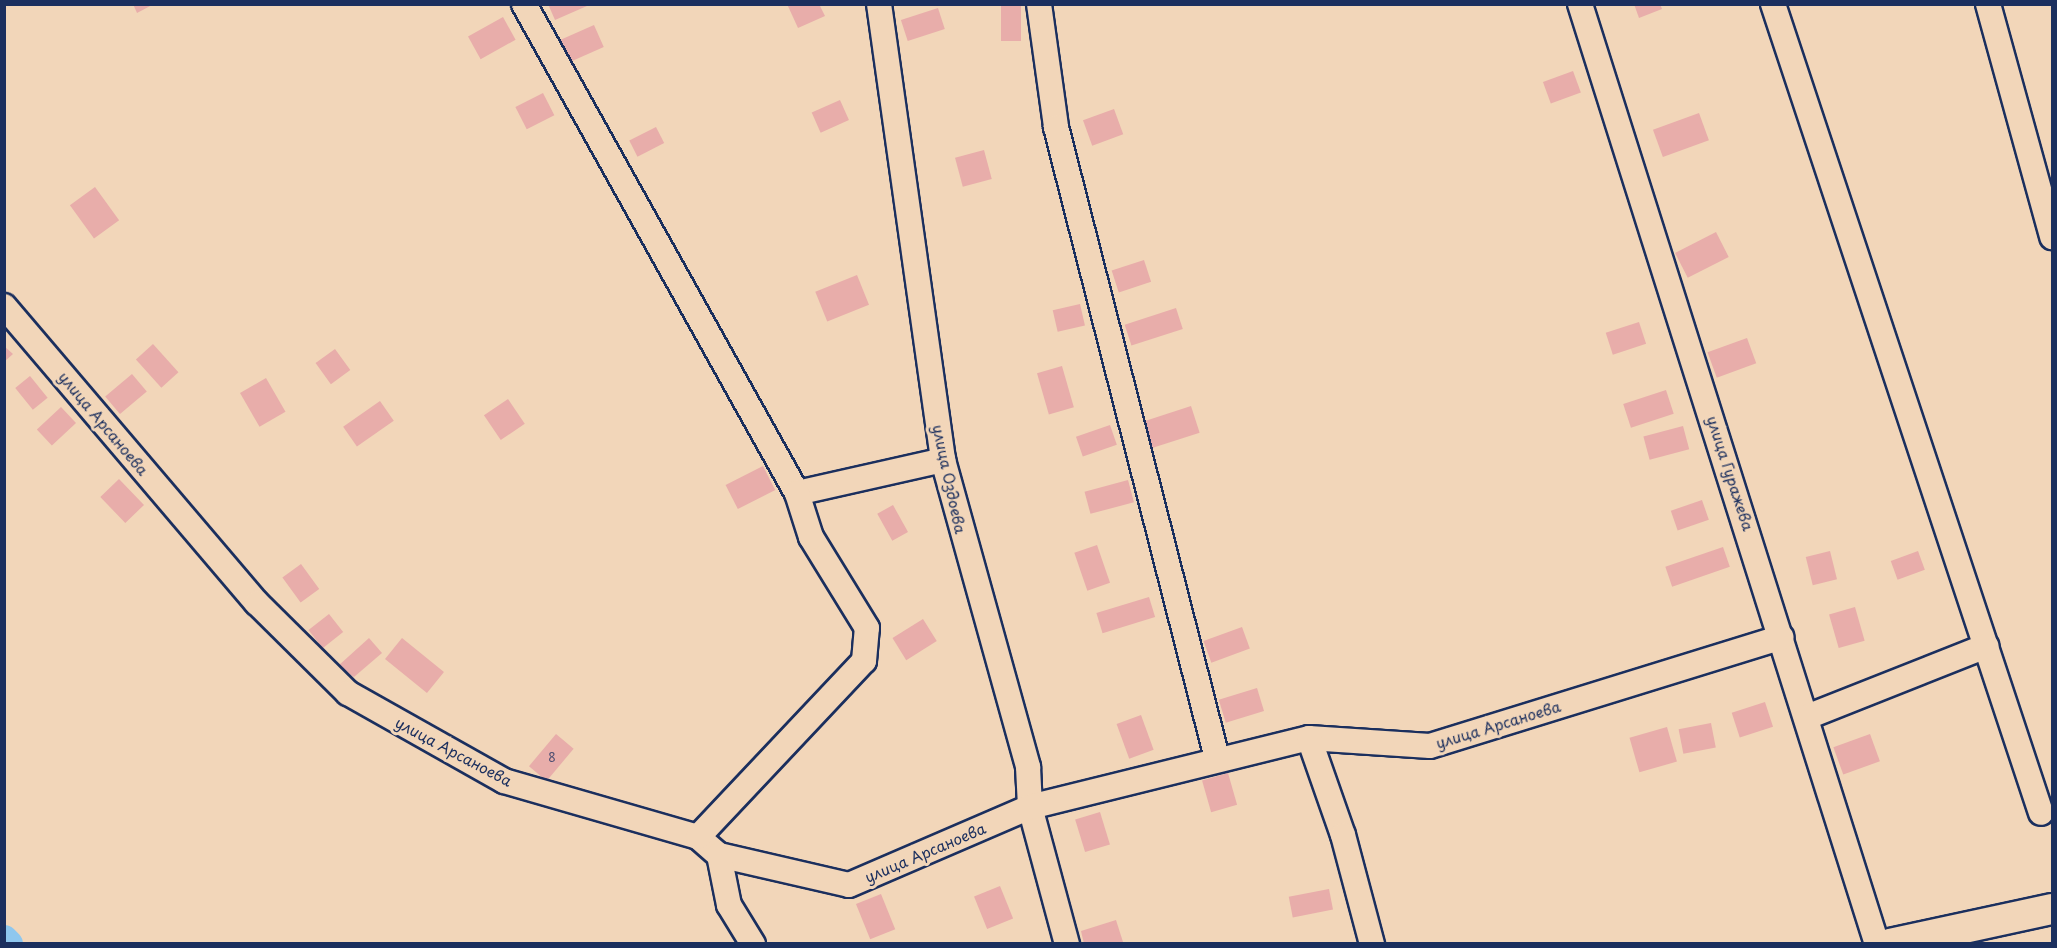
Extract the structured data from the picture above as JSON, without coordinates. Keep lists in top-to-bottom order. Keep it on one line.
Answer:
{"streets":{"street":["улица Арсаноева","улица Гуражева","улица Оздоева"]},"crossings":[["улица Арсаноева","улица Гуражева"],["улица Арсаноева","улица Оздоева"]],"house_numbers":["8"]}
